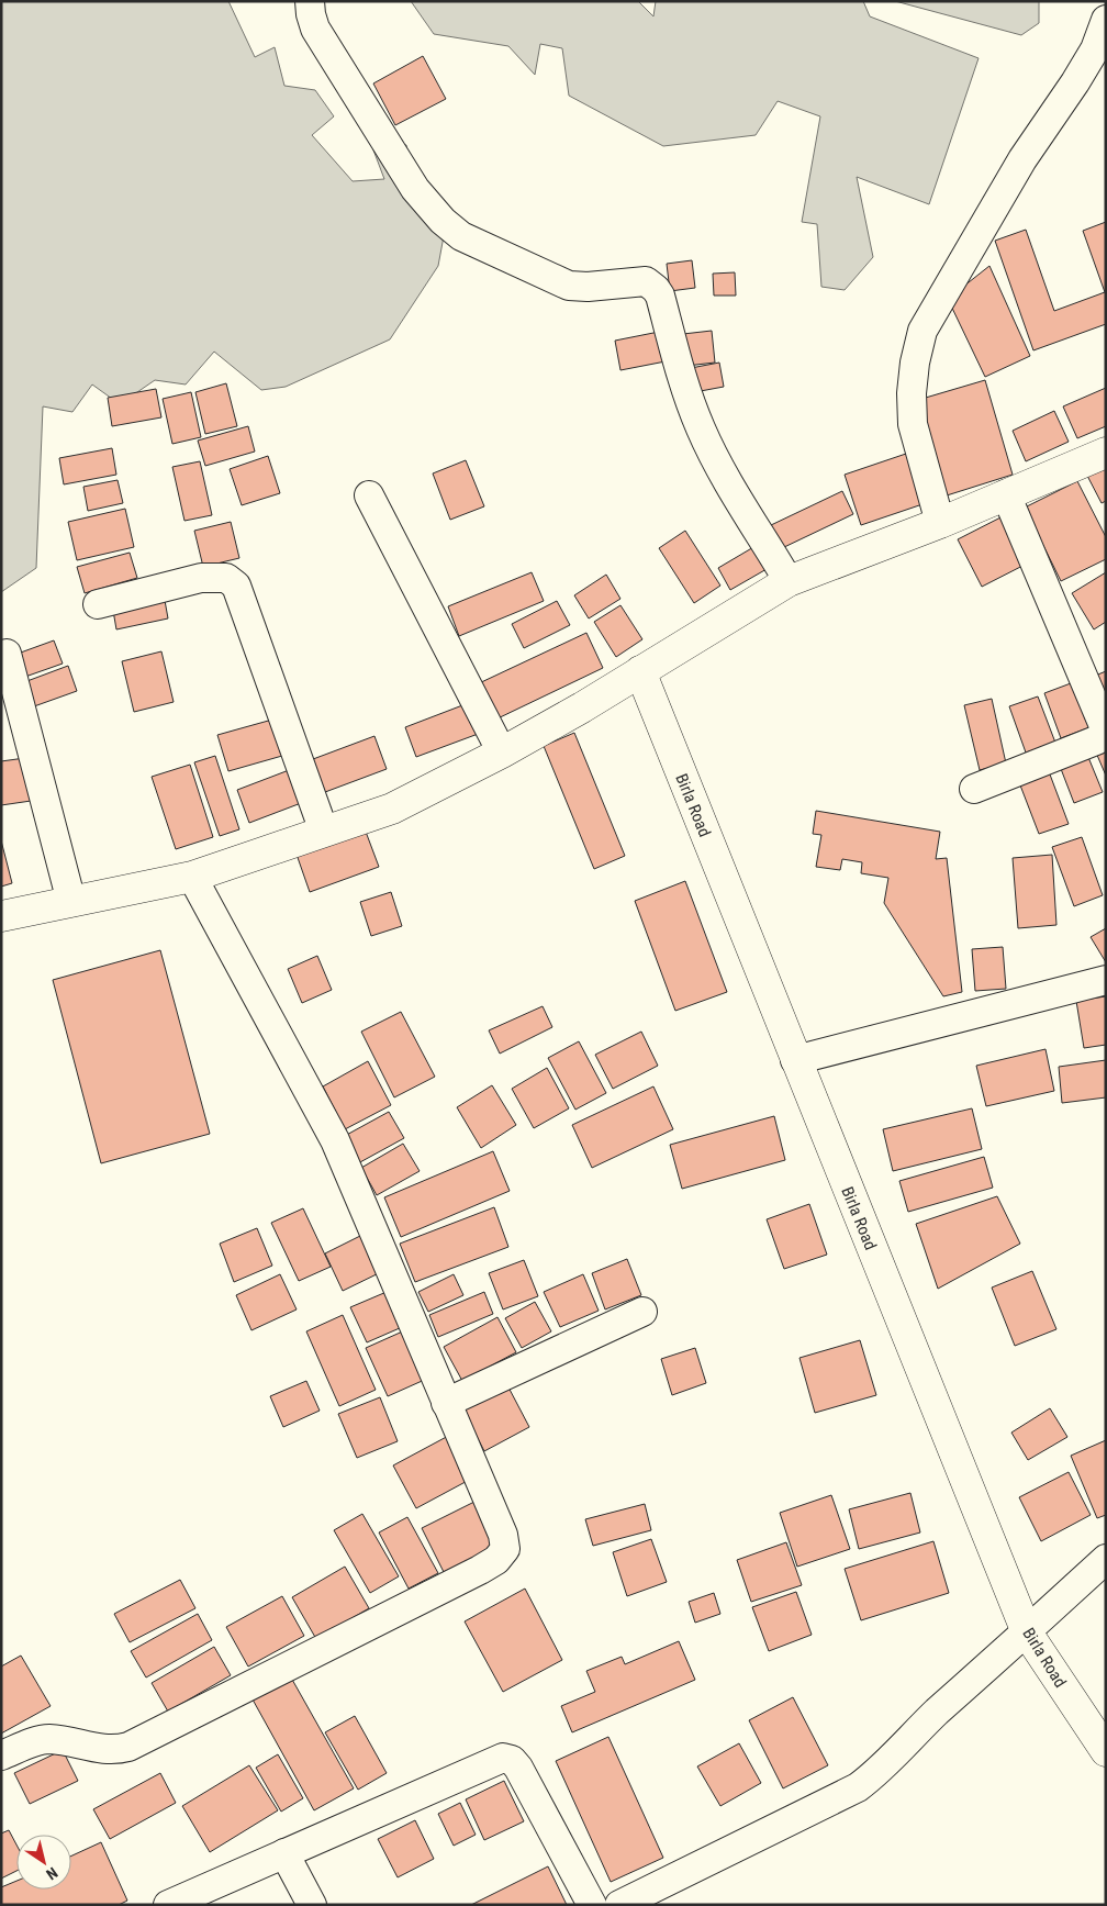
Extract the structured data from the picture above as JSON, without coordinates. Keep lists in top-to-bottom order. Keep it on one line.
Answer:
{"streets":{"main road":["Birla Road"]},"north":"bottom right"}
